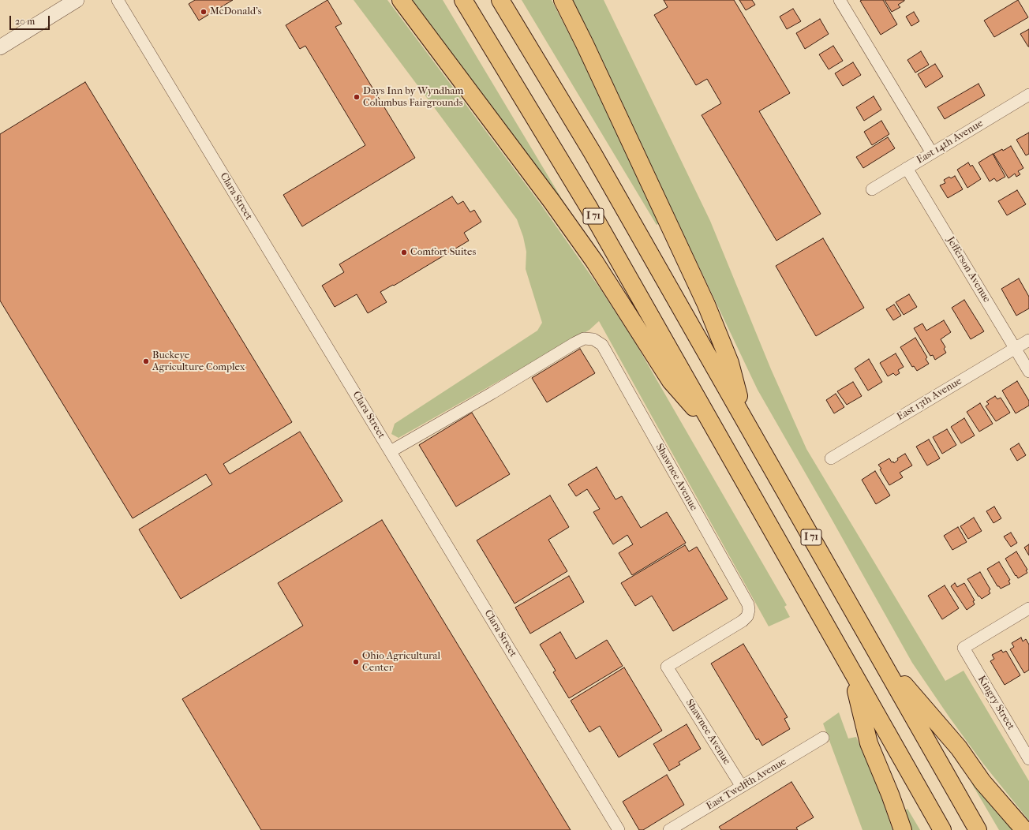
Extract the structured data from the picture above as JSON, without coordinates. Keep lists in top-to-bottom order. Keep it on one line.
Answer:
{"streets":{"highway":["I 71"],"street":["East 14th Avenue","Clara Street","Jefferson Avenue","East 13th Avenue","Shawnee Avenue","Kingry Street","East Twelfth Avenue"]},"crossings":[["East 14th Avenue","Jefferson Avenue"],["Clara Street","Shawnee Avenue"],["Jefferson Avenue","East 13th Avenue"],["Shawnee Avenue","East Twelfth Avenue"]],"places":["McDonald's","Days Inn by Wyndham Columbus Fairgrounds","Comfort Suites","Buckeye Agriculture Complex","Ohio Agricultural Center"],"scale_bar":"20 m"}
